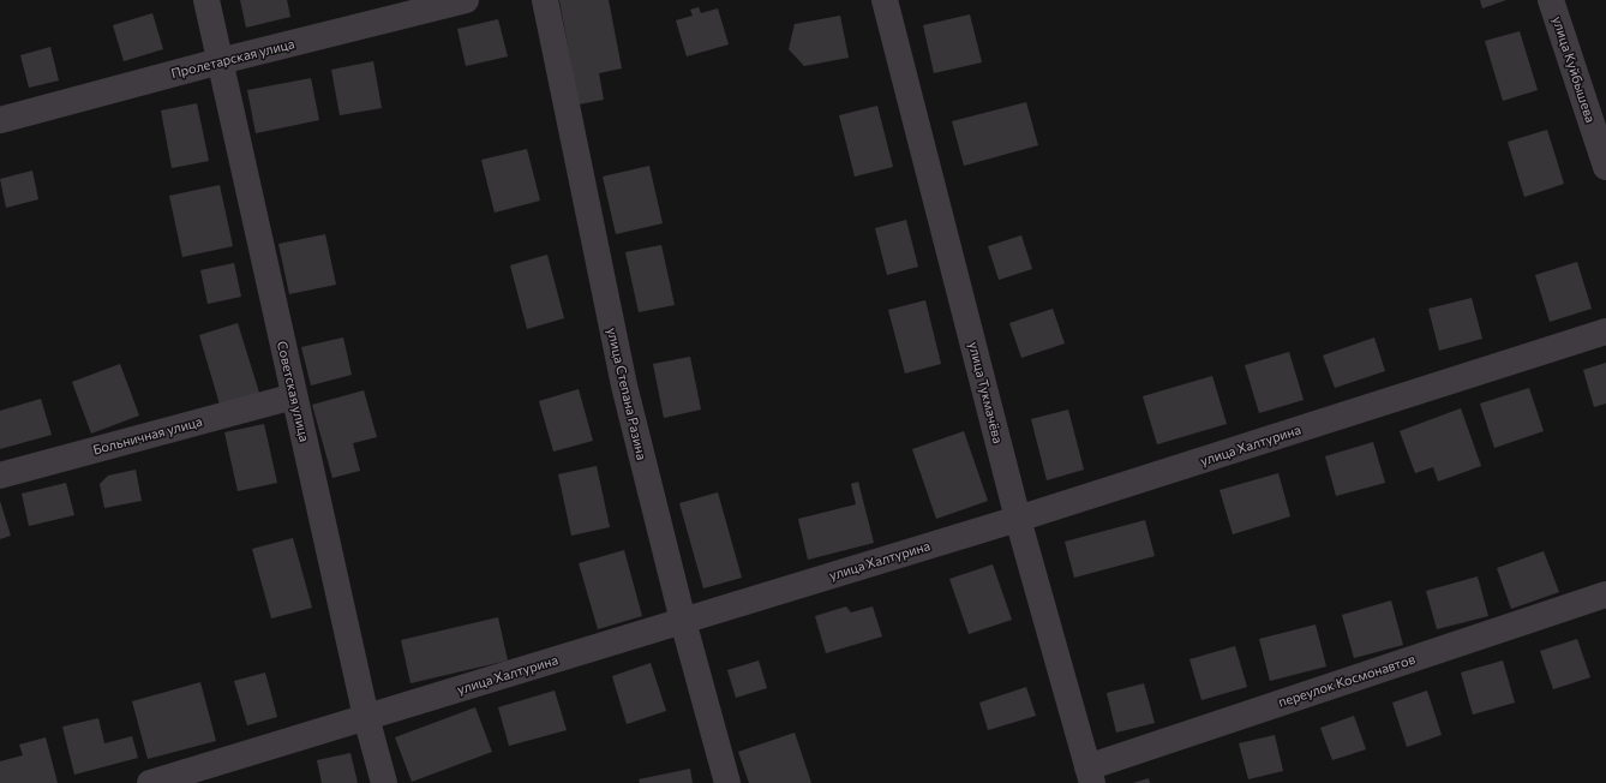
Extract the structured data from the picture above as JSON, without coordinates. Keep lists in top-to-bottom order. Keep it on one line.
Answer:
{"streets":{"street":["Пролетарская улица","улица Куйбышева","Советская улица","улица Тукмачёва","улица Степана Разина","Больничная улица","улица Халтурина","переулок Космонавтов"]},"crossings":[["Пролетарская улица","Советская улица"],["Советская улица","Больничная улица"],["Советская улица","улица Халтурина"],["улица Тукмачёва","улица Халтурина"],["улица Тукмачёва","переулок Космонавтов"],["улица Степана Разина","улица Халтурина"]]}
